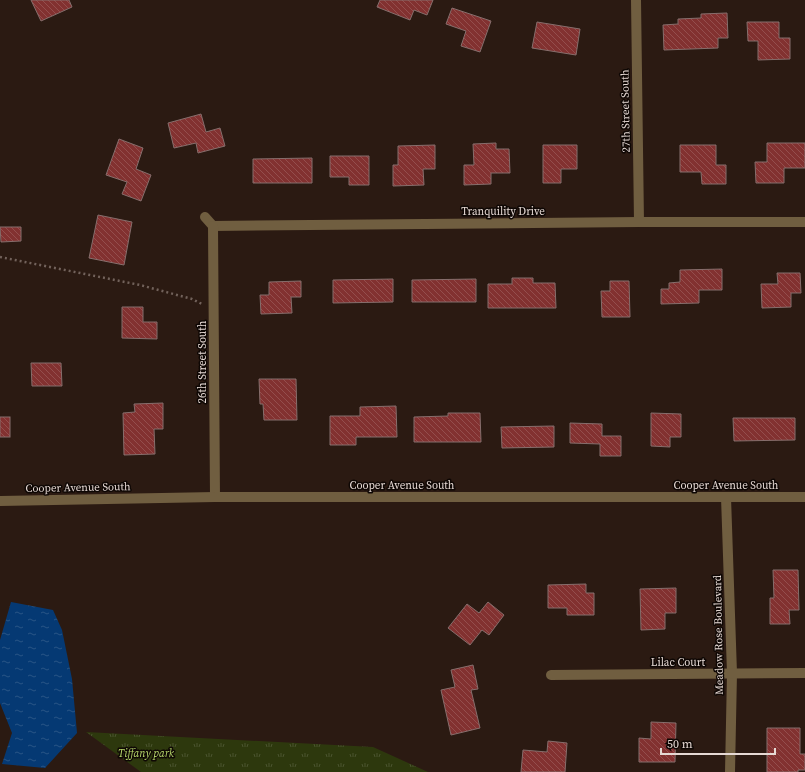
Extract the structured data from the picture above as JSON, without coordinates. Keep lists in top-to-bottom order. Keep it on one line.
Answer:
{"streets":{"street":["27th Street South","Tranquility Drive","26th Street South","Cooper Avenue South","Meadow Rose Boulevard","Lilac Court"]},"crossings":[["27th Street South","Tranquility Drive"],["Tranquility Drive","26th Street South"],["26th Street South","Cooper Avenue South"],["Cooper Avenue South","Meadow Rose Boulevard"],["Meadow Rose Boulevard","Lilac Court"]],"parks":["Tiffany park"],"scale_bar":"50 m"}
